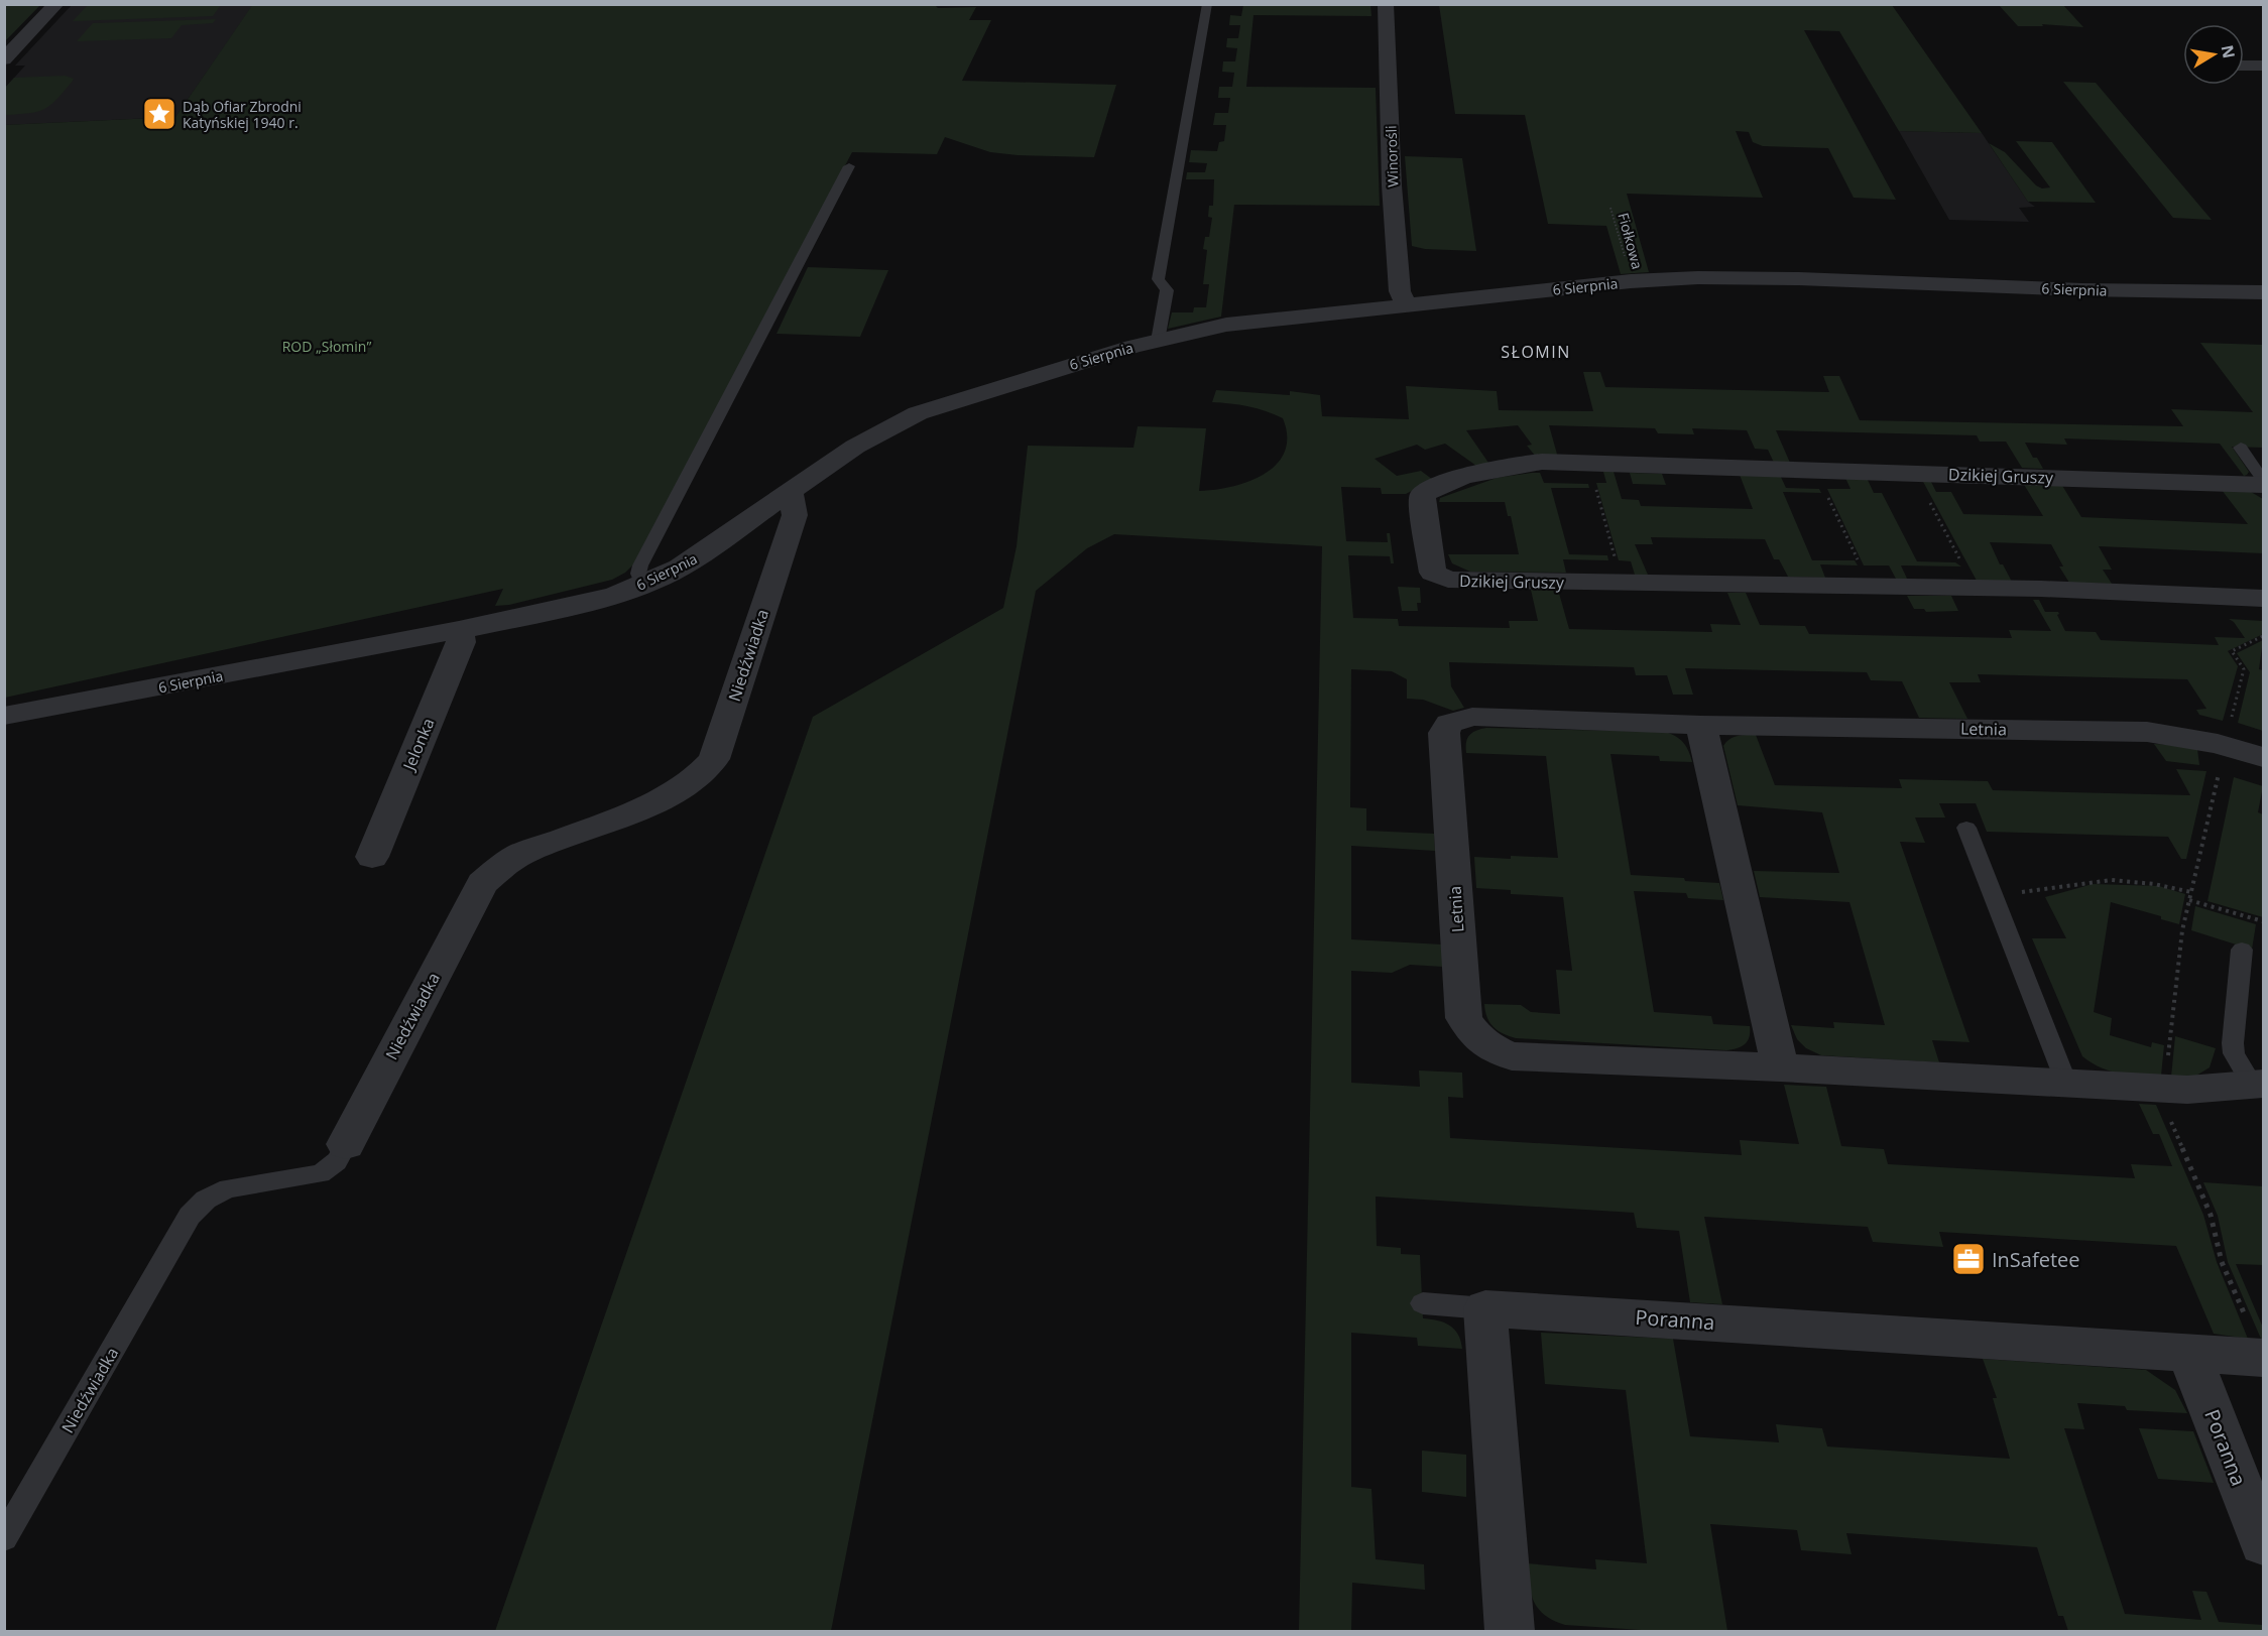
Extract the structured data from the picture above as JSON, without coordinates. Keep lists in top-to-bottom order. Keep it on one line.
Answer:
{"streets":{"street":["Winorośli","6 Sierpnia","Dzikiej Gruszy","Niedźwiadka","Letnia","Jelonka","Poranna"],"path":["Fiołkowa"]},"crossings":[["Winorośli","6 Sierpnia"],["Fiołkowa","6 Sierpnia"],["6 Sierpnia","Niedźwiadka"],["6 Sierpnia","Jelonka"]],"districts":["SŁOMIN"],"parks":["ROD „Słomin”"],"places":{"place":["Dąb Ofiar Zbrodni Katyńskiej 1940 r."],"office":["InSafetee"]},"north":"right"}
